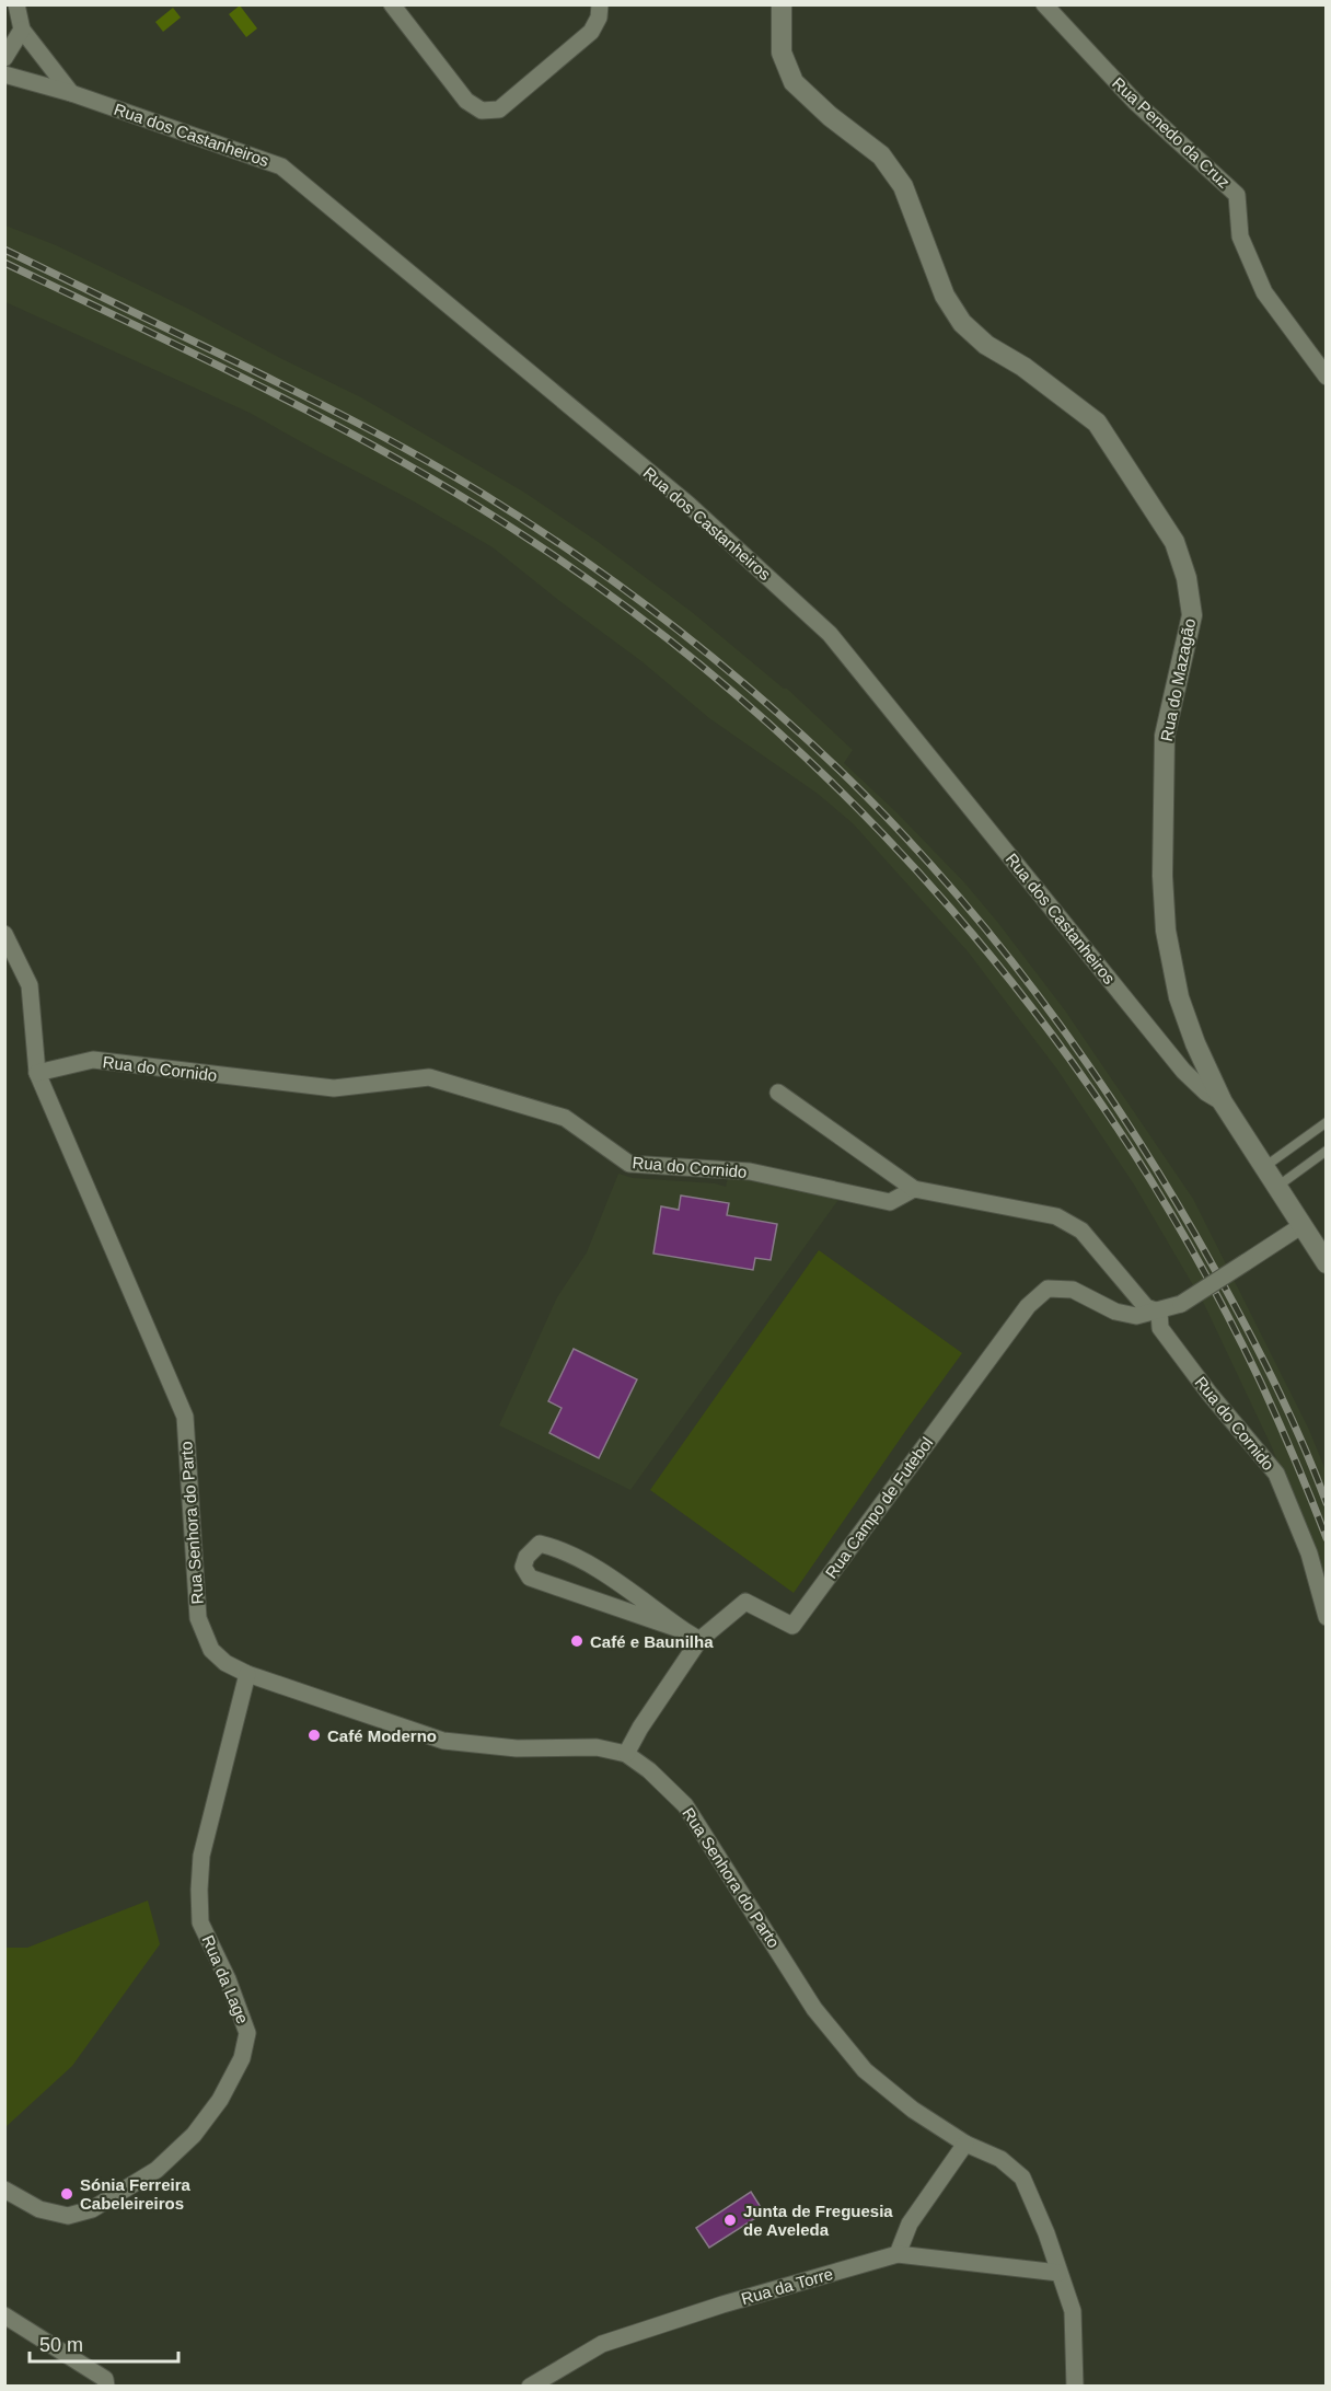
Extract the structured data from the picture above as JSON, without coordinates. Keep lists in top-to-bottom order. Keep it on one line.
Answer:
{"streets":{"street":["Rua Penedo da Cruz","Rua dos Castanheiros","Rua do Mazagão","Rua do Cornido","Rua Campo de Futebol","Rua Senhora do Parto","Rua da Lage","Rua da Torre"]},"crossings":[["Rua dos Castanheiros","Rua do Mazagão"],["Rua do Cornido","Rua Campo de Futebol"],["Rua do Cornido","Rua Senhora do Parto"],["Rua Campo de Futebol","Rua Senhora do Parto"],["Rua Senhora do Parto","Rua da Lage"],["Rua Senhora do Parto","Rua da Torre"]],"places":["Café e Baunilha","Café Moderno","Sónia Ferreira Cabeleireiros","Junta de Freguesia de Aveleda"],"scale_bar":"50 m"}
